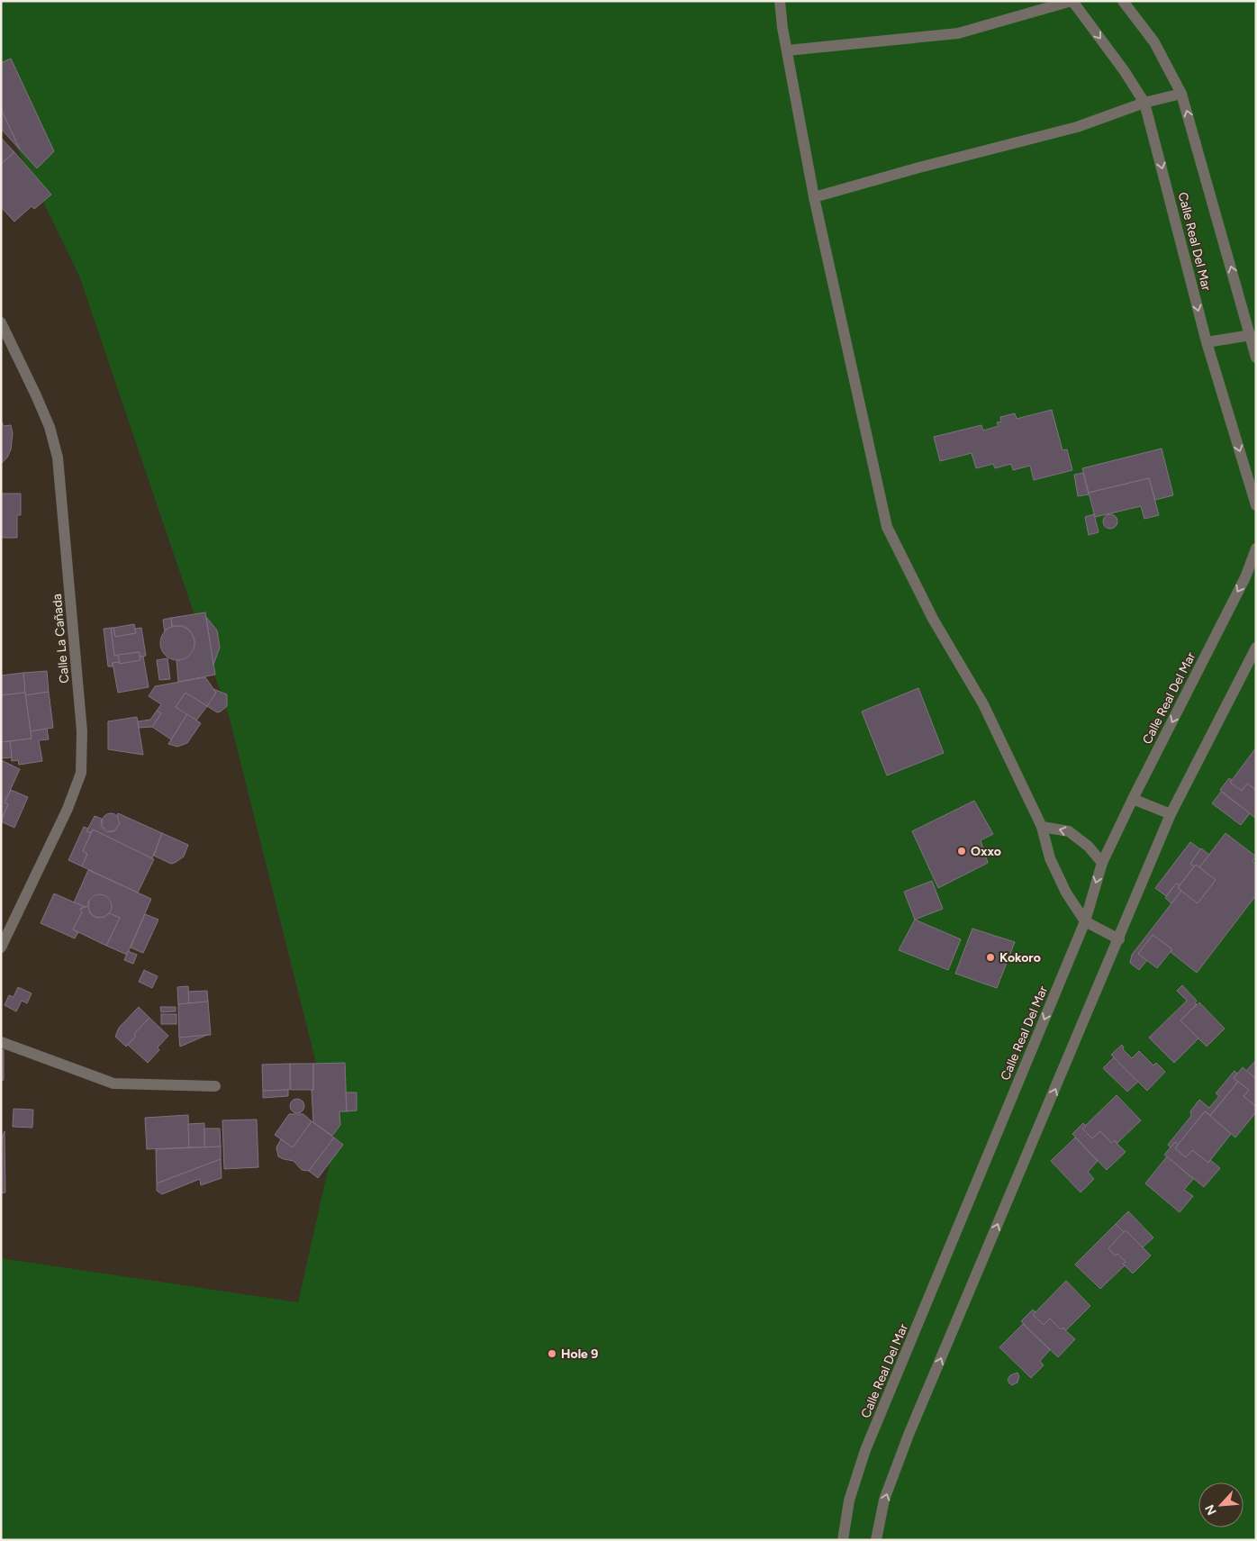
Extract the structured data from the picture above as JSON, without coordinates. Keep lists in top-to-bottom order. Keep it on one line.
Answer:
{"streets":{"street":["Calle Real Del Mar","Calle La Cañada"]},"places":["Oxxo","Kokoro","Hole 9"],"north":"bottom left"}
